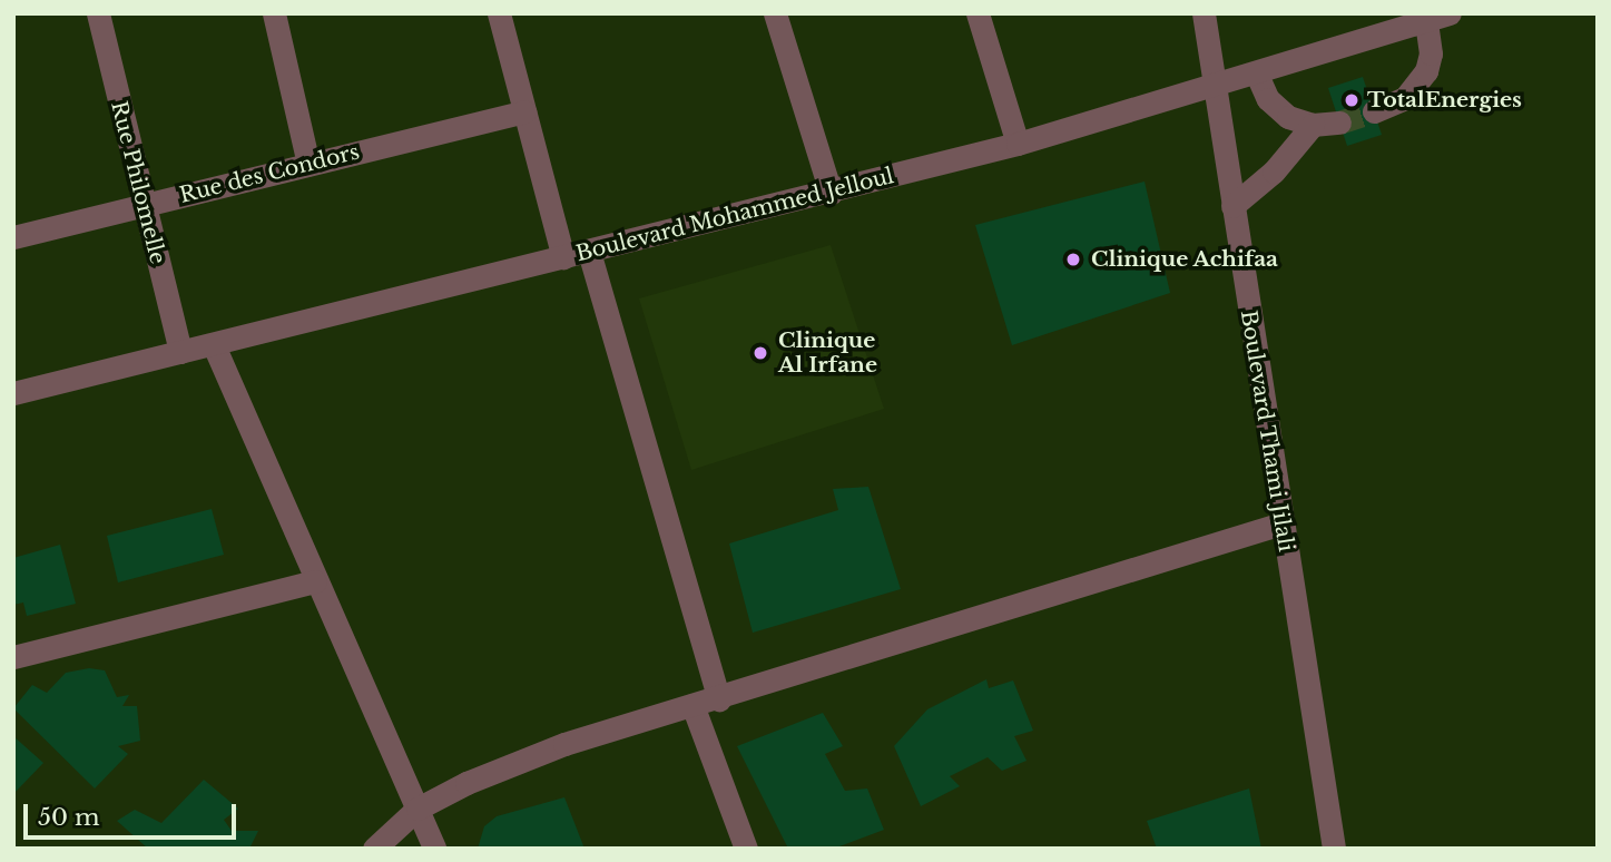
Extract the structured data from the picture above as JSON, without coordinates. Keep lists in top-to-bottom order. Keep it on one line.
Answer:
{"streets":{"street":["Rue des Condors","Rue Philomelle","Boulevard Mohammed Jelloul","Boulevard Thami Jilali"]},"crossings":[["Rue des Condors","Rue Philomelle"],["Rue Philomelle","Boulevard Mohammed Jelloul"],["Boulevard Mohammed Jelloul","Boulevard Thami Jilali"]],"places":["TotalEnergies","Clinique Achifaa","Clinique Al Irfane"],"scale_bar":"50 m"}
